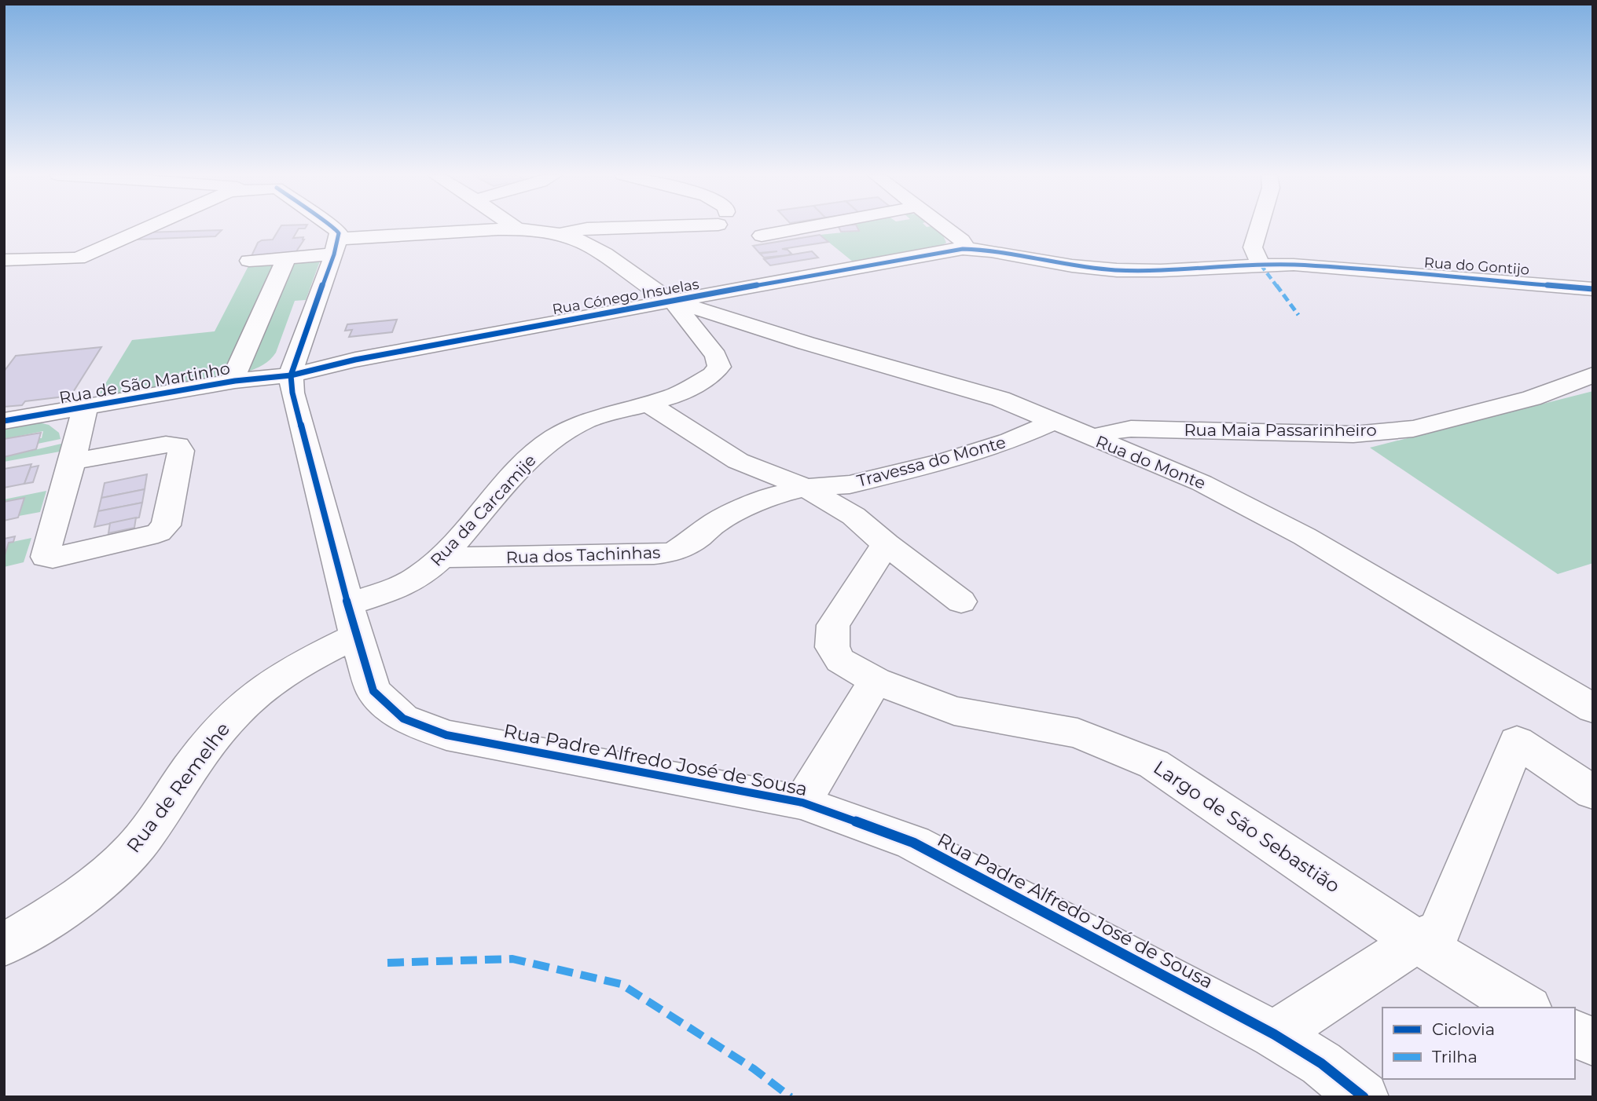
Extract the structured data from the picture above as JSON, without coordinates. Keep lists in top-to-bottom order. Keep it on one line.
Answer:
{"streets":{"street":["Rua do Gontijo","Rua Cónego Insuelas","Rua de São Martinho","Rua Maia Passarinheiro","Travessa do Monte","Rua do Monte","Rua da Carcamije","Rua dos Tachinhas","Rua Padre Alfredo José de Sousa","Rua de Remelhe","Largo de São Sebastião"]},"crossings":[["Rua do Gontijo","Rua Cónego Insuelas"],["Rua Cónego Insuelas","Rua de São Martinho"],["Rua Cónego Insuelas","Rua do Monte"],["Rua Cónego Insuelas","Rua da Carcamije"],["Rua Cónego Insuelas","Rua Padre Alfredo José de Sousa"],["Rua de São Martinho","Rua Padre Alfredo José de Sousa"],["Rua Maia Passarinheiro","Rua do Monte"],["Travessa do Monte","Rua do Monte"],["Travessa do Monte","Rua dos Tachinhas"],["Rua do Monte","Rua da Carcamije"],["Rua da Carcamije","Rua dos Tachinhas"],["Rua da Carcamije","Rua Padre Alfredo José de Sousa"],["Rua da Carcamije","Rua de Remelhe"],["Rua Padre Alfredo José de Sousa","Rua de Remelhe"]],"legend":["Ciclovia","Trilha"]}
